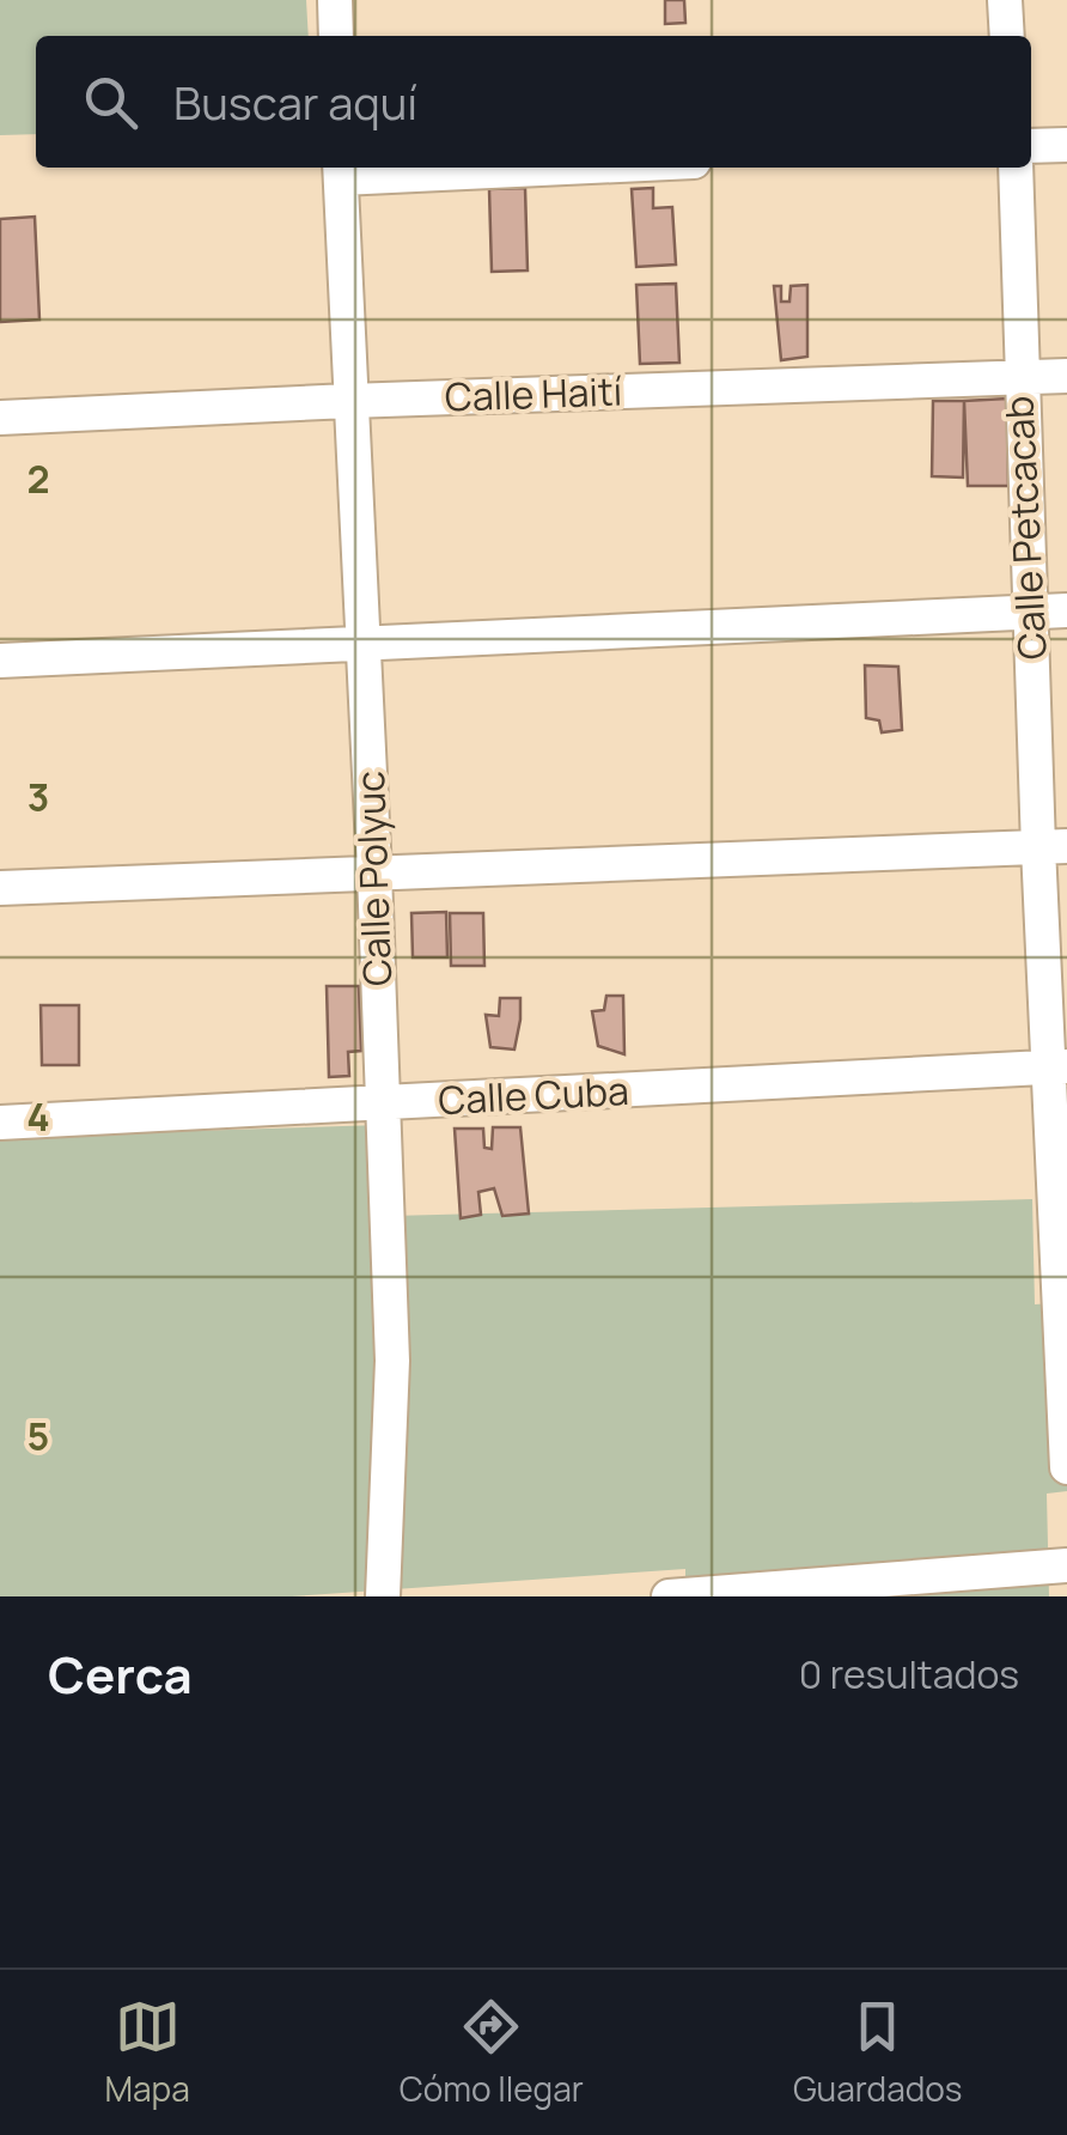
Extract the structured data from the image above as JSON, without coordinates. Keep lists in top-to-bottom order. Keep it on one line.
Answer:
{"streets":{"street":["Calle Haití","Calle Petcacab","Calle Polyuc","Calle Cuba"]},"crossings":[["Calle Haití","Calle Petcacab"],["Calle Haití","Calle Polyuc"],["Calle Petcacab","Calle Cuba"],["Calle Polyuc","Calle Cuba"]],"page":{"search":"Buscar aquí","heading":["Cerca","0 resultados"],"nav":["Mapa","Cómo llegar","Guardados"]},"grid":{"rows":["2","3","4","5"]}}
